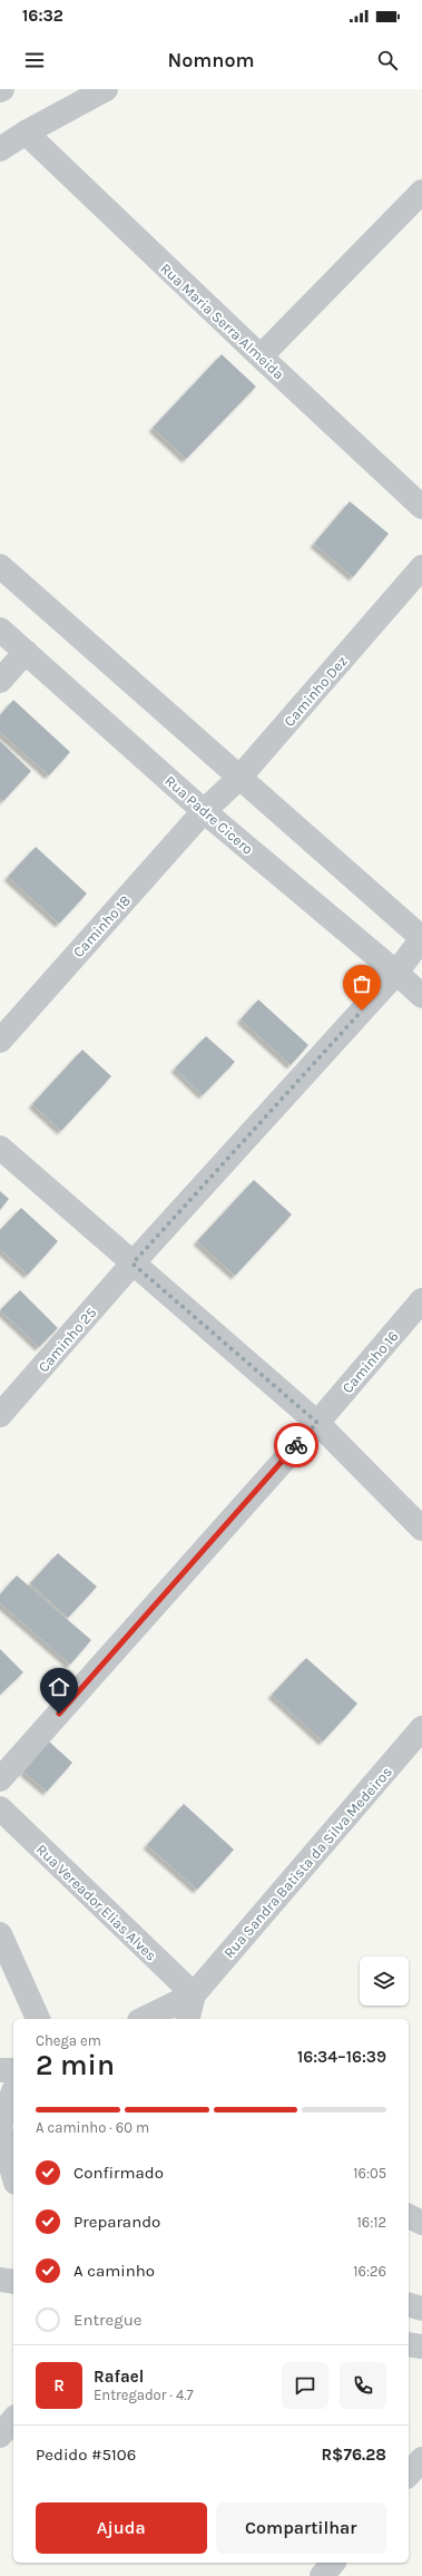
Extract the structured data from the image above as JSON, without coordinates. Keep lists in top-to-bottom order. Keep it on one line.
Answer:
{"streets":{"street":["Rua Maria Serra Almeida","Caminho Dez","Rua Padre Cicero","Caminho 18","Caminho 25","Caminho 16","Rua Sandra Batista da Silva Medeiros","Rua Vereador Elias Alves"]},"crossings":[["Caminho Dez","Rua Padre Cicero"],["Caminho Dez","Caminho 18"],["Rua Padre Cicero","Caminho 18"],["Rua Padre Cicero","Caminho 25"],["Rua Sandra Batista da Silva Medeiros","Rua Vereador Elias Alves"]],"page":{"status":"16:32","header":"Nomnom","heading":["2 min","Chega em","16:34–16:39"],"panel":["Rafael","Entregador · 4.7","Pedido #5106","R$76.28"],"bar":"A caminho · 60 m","list":[["Confirmado","16:05"],["Preparando","16:12"],["A caminho","16:26"],"Entregue"],"round":"R","buttons":["Ajuda","Compartilhar"]}}
